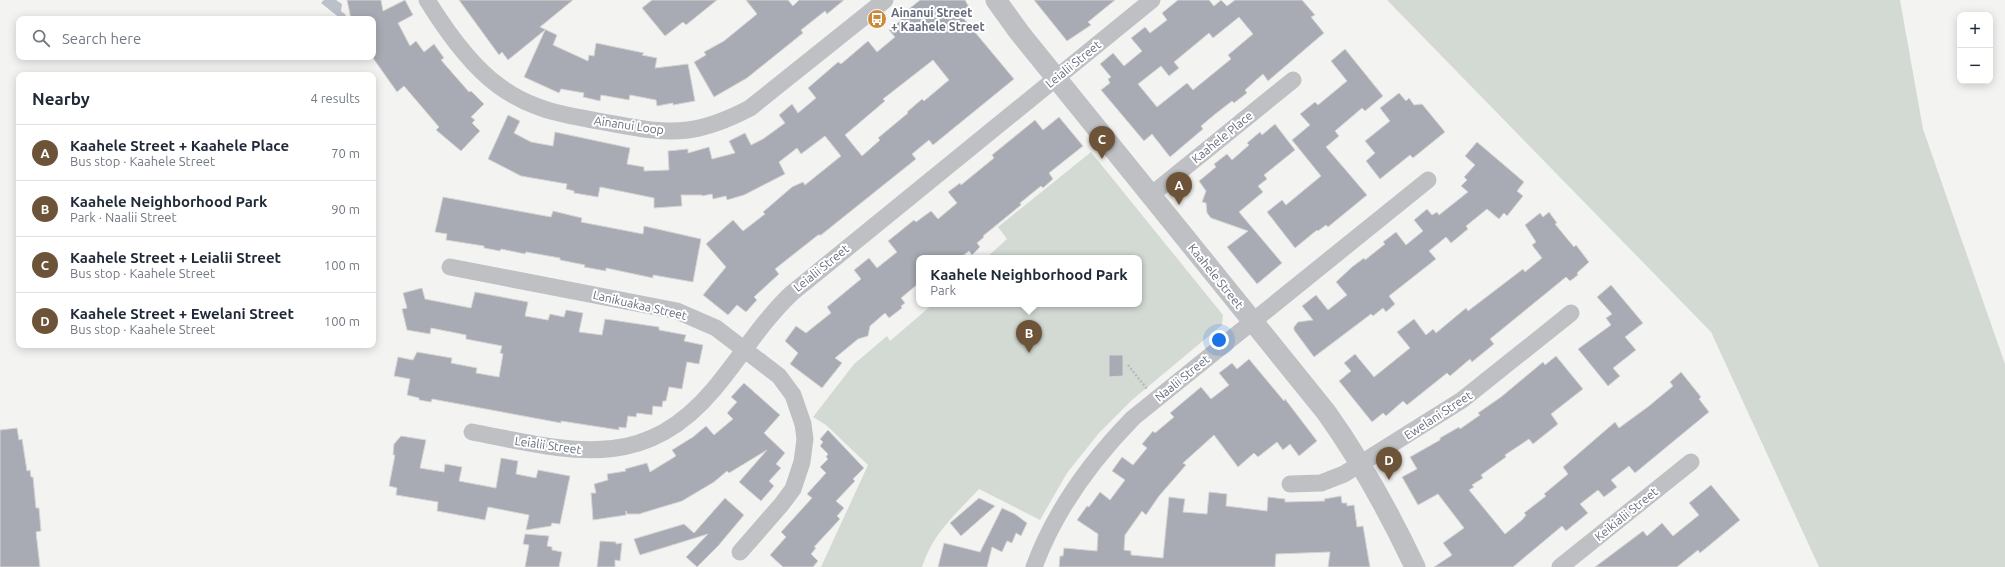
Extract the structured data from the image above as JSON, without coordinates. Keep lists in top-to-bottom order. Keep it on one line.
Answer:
{"streets":{"street":["Leialii Street","Ainanui Loop","Kaahele Place","Kaahele Street","Lanikuakaa Street","Naalii Street","Ewelani Street","Keikialii Street"]},"crossings":[["Leialii Street","Kaahele Street"],["Leialii Street","Lanikuakaa Street"],["Kaahele Place","Kaahele Street"],["Kaahele Street","Naalii Street"],["Kaahele Street","Ewelani Street"]],"places":{"bus stop":["Ainanui Street + Kaahele Street"]},"page":{"map_buttons":["+","−"],"search":"Search here","heading":["Nearby","4 results"],"list":[{"mark":"A","name":"Kaahele Street + Kaahele Place","note":"Bus stop · Kaahele Street","value":"70 m"},{"mark":"B","name":"Kaahele Neighborhood Park","note":"Park · Naalii Street","value":"90 m"},{"mark":"C","name":"Kaahele Street + Leialii Street","note":"Bus stop · Kaahele Street","value":"100 m"},{"mark":"D","name":"Kaahele Street + Ewelani Street","note":"Bus stop · Kaahele Street","value":"100 m"}],"pins":["C","A","B","D"],"popup":["Kaahele Neighborhood Park","Park"]}}
